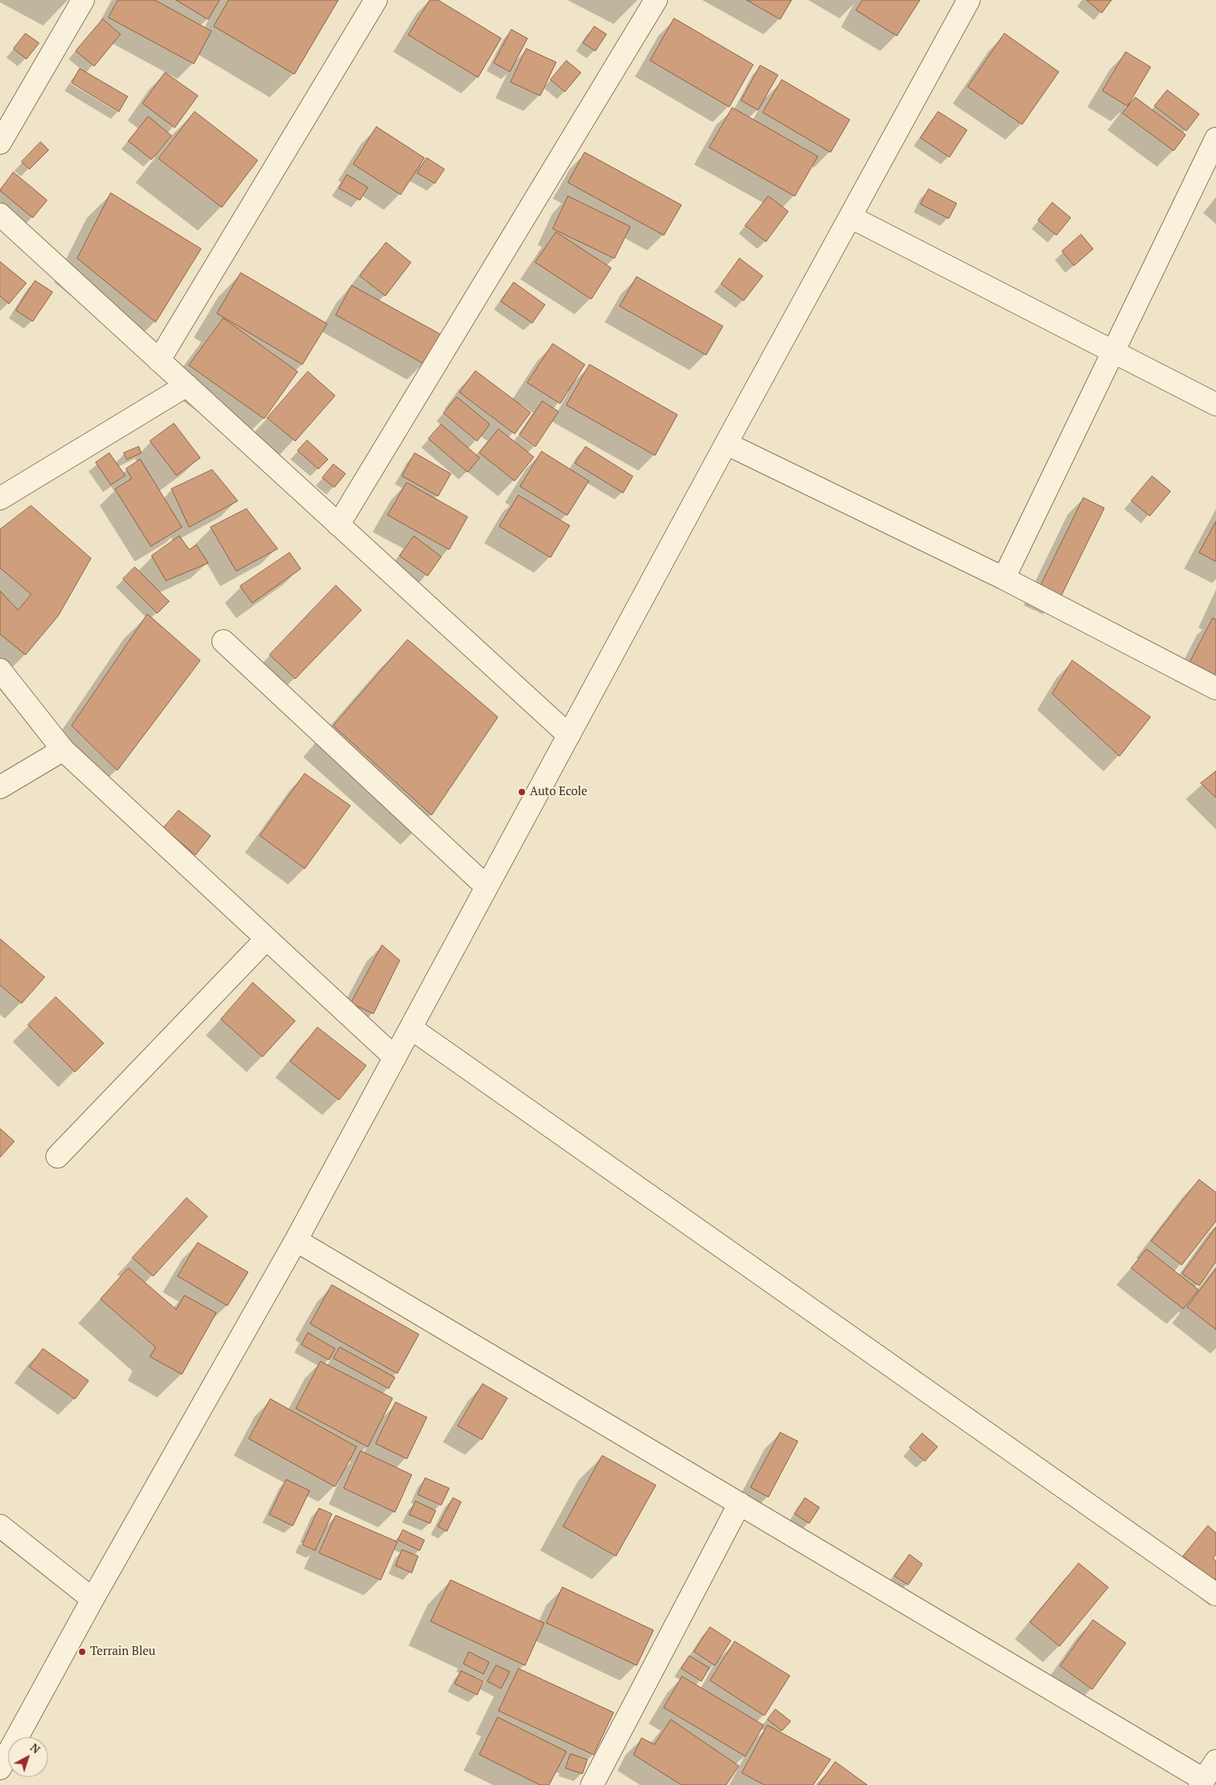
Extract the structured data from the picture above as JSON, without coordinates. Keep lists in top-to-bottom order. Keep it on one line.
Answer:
{"places":["Auto Ecole","Terrain Bleu"],"north":"top right"}
